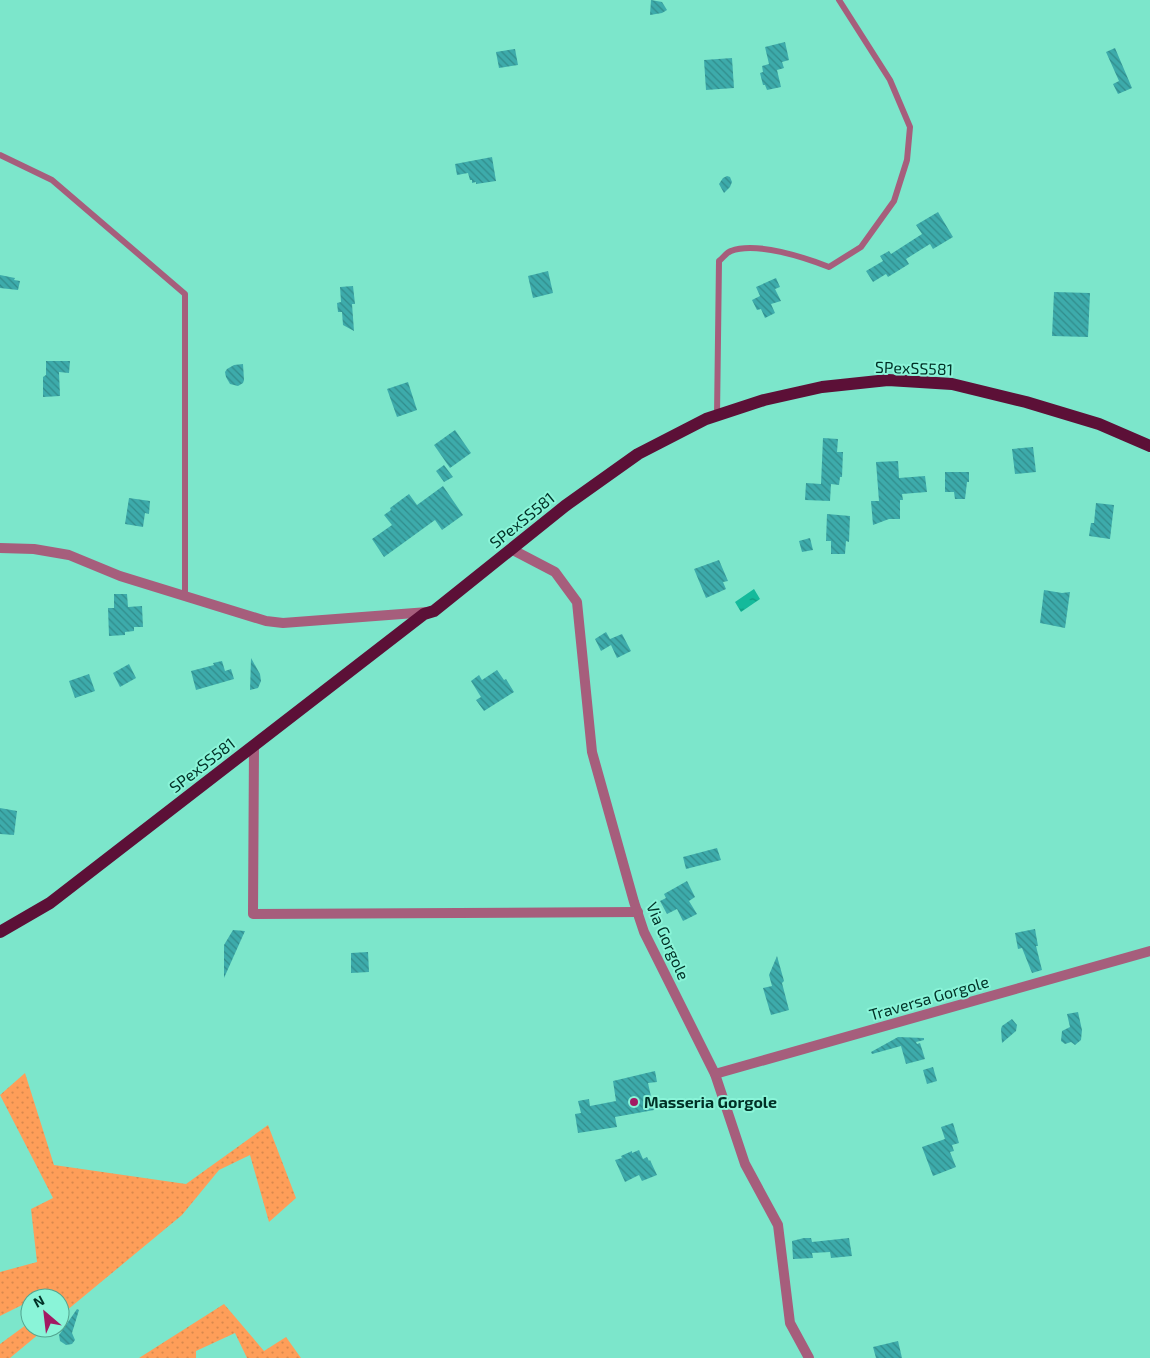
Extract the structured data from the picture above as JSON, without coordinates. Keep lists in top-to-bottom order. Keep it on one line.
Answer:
{"streets":{"main road":["SPexSS581"],"street":["Via Gorgole","Traversa Gorgole"]},"crossings":[["SPexSS581","Via Gorgole"],["Via Gorgole","Traversa Gorgole"]],"places":["Masseria Gorgole"],"north":"top left"}
